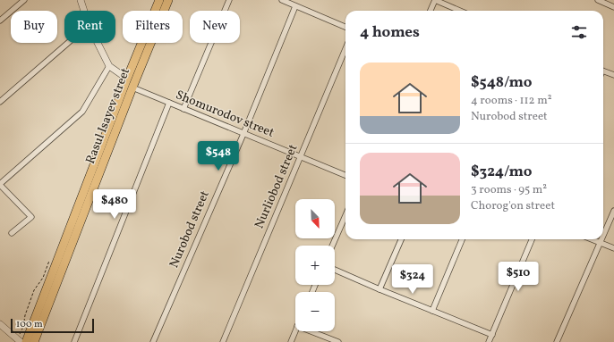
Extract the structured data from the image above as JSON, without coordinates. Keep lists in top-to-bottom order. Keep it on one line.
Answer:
{"streets":{"main road":["Rasul Isayev street"],"street":["Shomurodov street","Nurliobod street","Nurobod street"]},"crossings":[["Shomurodov street","Rasul Isayev street"],["Shomurodov street","Nurliobod street"],["Shomurodov street","Nurobod street"]],"scale_bar":"100 m","north":"bottom right","page":{"chip":["Buy","Rent","Filters","New"],"heading":"4 homes","list":[{"name":"$548/mo","note":"4 rooms · 112 m² · Nurobod street"},{"name":"$324/mo","note":"3 rooms · 95 m² · Chorog'on street"}],"price":["$548","$480","$510","$324"],"map_buttons":["+","−"],"scale":"100 m"}}
